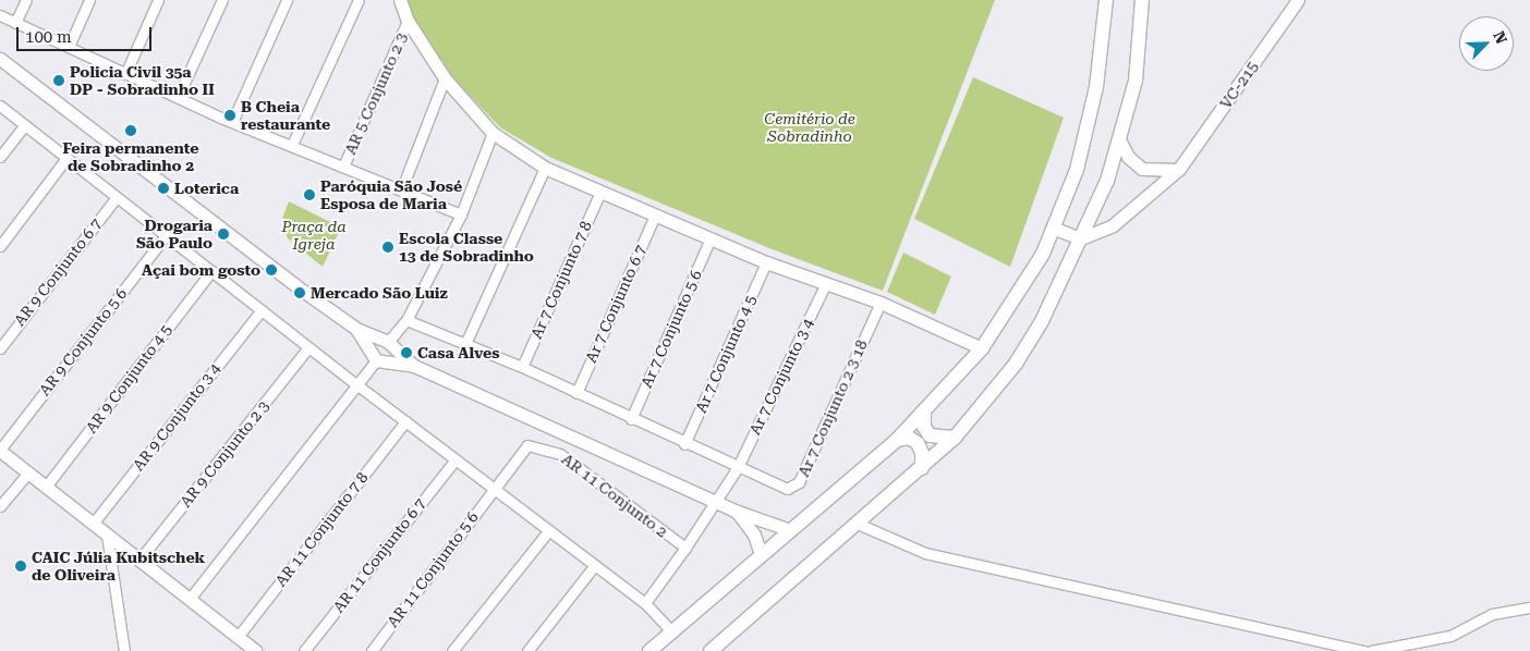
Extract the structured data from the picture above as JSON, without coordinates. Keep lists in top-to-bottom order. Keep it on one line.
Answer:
{"streets":{"street":["VC-215","AR 5 Conjunto 2 3","AR 9 Conjunto 6 7","Ar 7 Conjunto 7 8","Ar 7 Conjunto 6 7","Ar 7 Conjunto 5 6","AR 9 Conjunto 5 6","Ar 7 Conjunto 4 5","Ar 7 Conjunto 3 4","AR 9 Conjunto 4 5","Ar 7 Conjunto 2 3 18","AR 9 Conjunto 3 4","AR 9 Conjunto 2 3","AR 11 Conjunto 2","AR 11 Conjunto 7 8","AR 11 Conjunto 6 7","AR 11 Conjunto 5 6"]},"crossings":[["Ar 7 Conjunto 3 4","Ar 7 Conjunto 2 3 18"],["Ar 7 Conjunto 3 4","AR 11 Conjunto 2"],["AR 11 Conjunto 2","AR 11 Conjunto 5 6"]],"parks":["Cemitério de Sobradinho","Praça da Igreja"],"places":["Policia Civil 35a DP - Sobradinho II","B Cheia restaurante","Feira permanente de Sobradinho 2","Loterica","Paróquia São José Esposa de Maria","Drogaria São Paulo","Escola Classe 13 de Sobradinho","Açai bom gosto","Mercado São Luiz","Casa Alves","CAIC Júlia Kubitschek de Oliveira"],"scale_bar":"100 m","north":"top right"}
